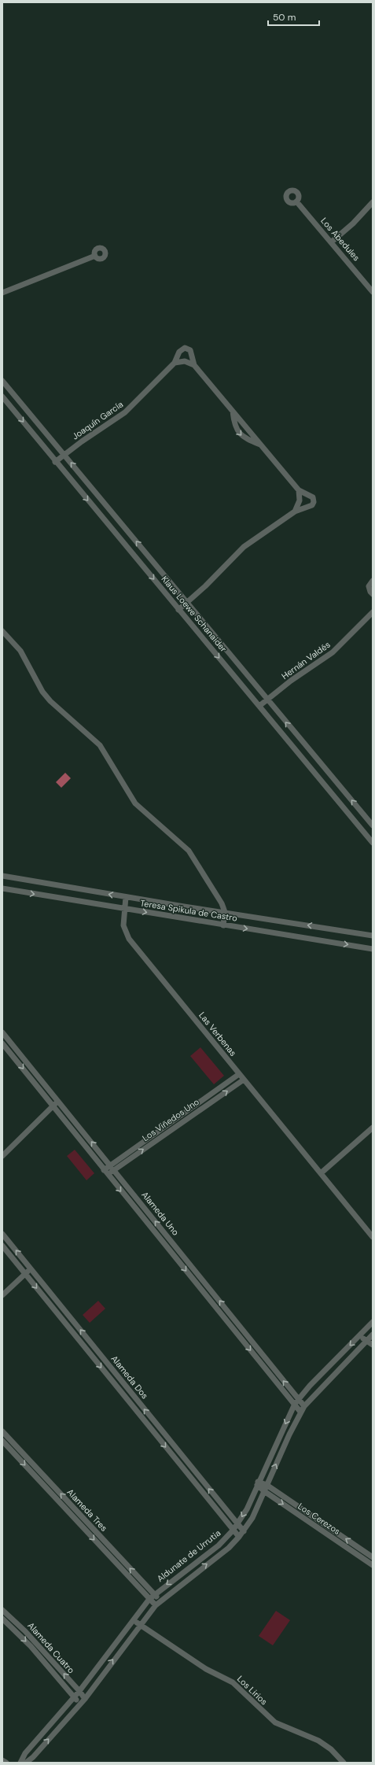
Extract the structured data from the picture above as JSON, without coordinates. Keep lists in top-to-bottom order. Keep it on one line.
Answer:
{"streets":{"street":["Los Abedules","Joaquín García","Klaus Loewe Schanaider","Hernán Valdés","Teresa Spikula de Castro","Las Verbenas","Los Viñedos Uno","Alameda Uno","Alameda Dos","Alameda Tres","Los Cerezos","Aldunate de Urrutia","Alameda Cuatro","Los Lirios"]},"crossings":[["Joaquín García","Klaus Loewe Schanaider"],["Klaus Loewe Schanaider","Hernán Valdés"],["Teresa Spikula de Castro","Las Verbenas"],["Las Verbenas","Los Viñedos Uno"],["Los Viñedos Uno","Alameda Uno"],["Alameda Uno","Aldunate de Urrutia"],["Alameda Dos","Aldunate de Urrutia"],["Alameda Tres","Aldunate de Urrutia"],["Los Cerezos","Aldunate de Urrutia"],["Aldunate de Urrutia","Alameda Cuatro"],["Aldunate de Urrutia","Los Lirios"]],"scale_bar":"50 m"}
